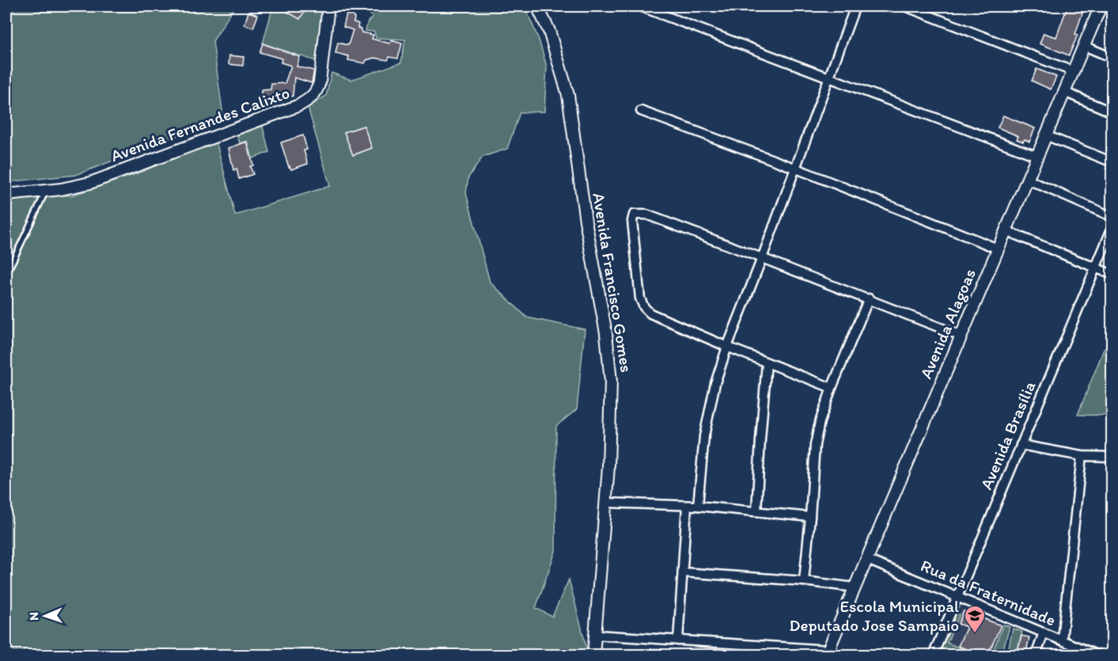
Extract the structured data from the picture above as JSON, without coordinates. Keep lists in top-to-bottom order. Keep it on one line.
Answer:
{"streets":{"street":["Avenida Fernandes Calixto","Avenida Francisco Gomes","Avenida Alagoas","Avenida Brasília","Rua da Fraternidade"]},"crossings":[["Avenida Alagoas","Rua da Fraternidade"],["Avenida Brasília","Rua da Fraternidade"]],"places":{"school or university":["Escola Municipal Deputado Jose Sampaio"]},"north":"left"}
